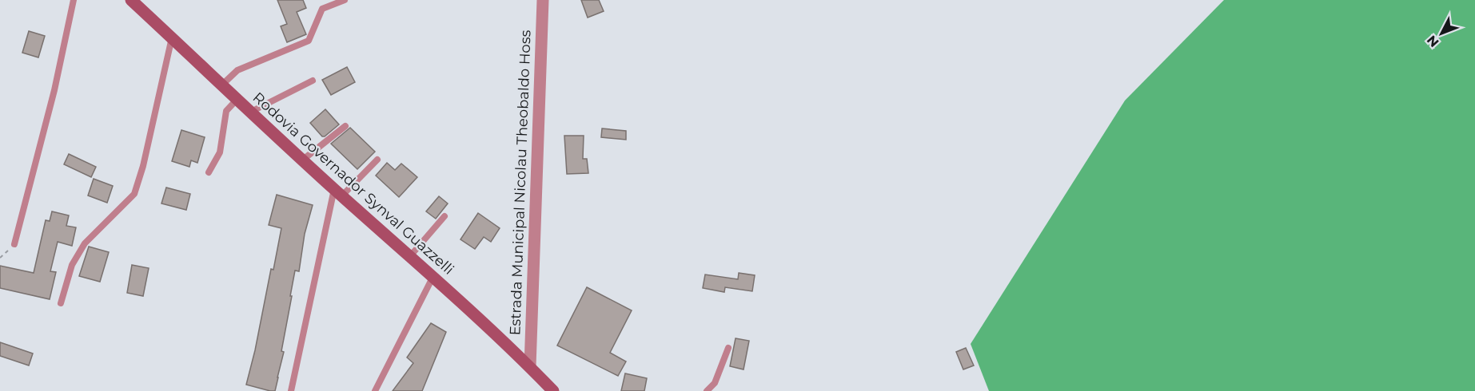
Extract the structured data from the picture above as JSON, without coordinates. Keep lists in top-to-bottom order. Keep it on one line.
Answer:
{"streets":{"main road":["Rodovia Governador Synval Guazzelli"],"street":["Estrada Municipal Nicolau Theobaldo Hoss"]},"crossings":[["Estrada Municipal Nicolau Theobaldo Hoss","Rodovia Governador Synval Guazzelli"]],"north":"bottom left"}
